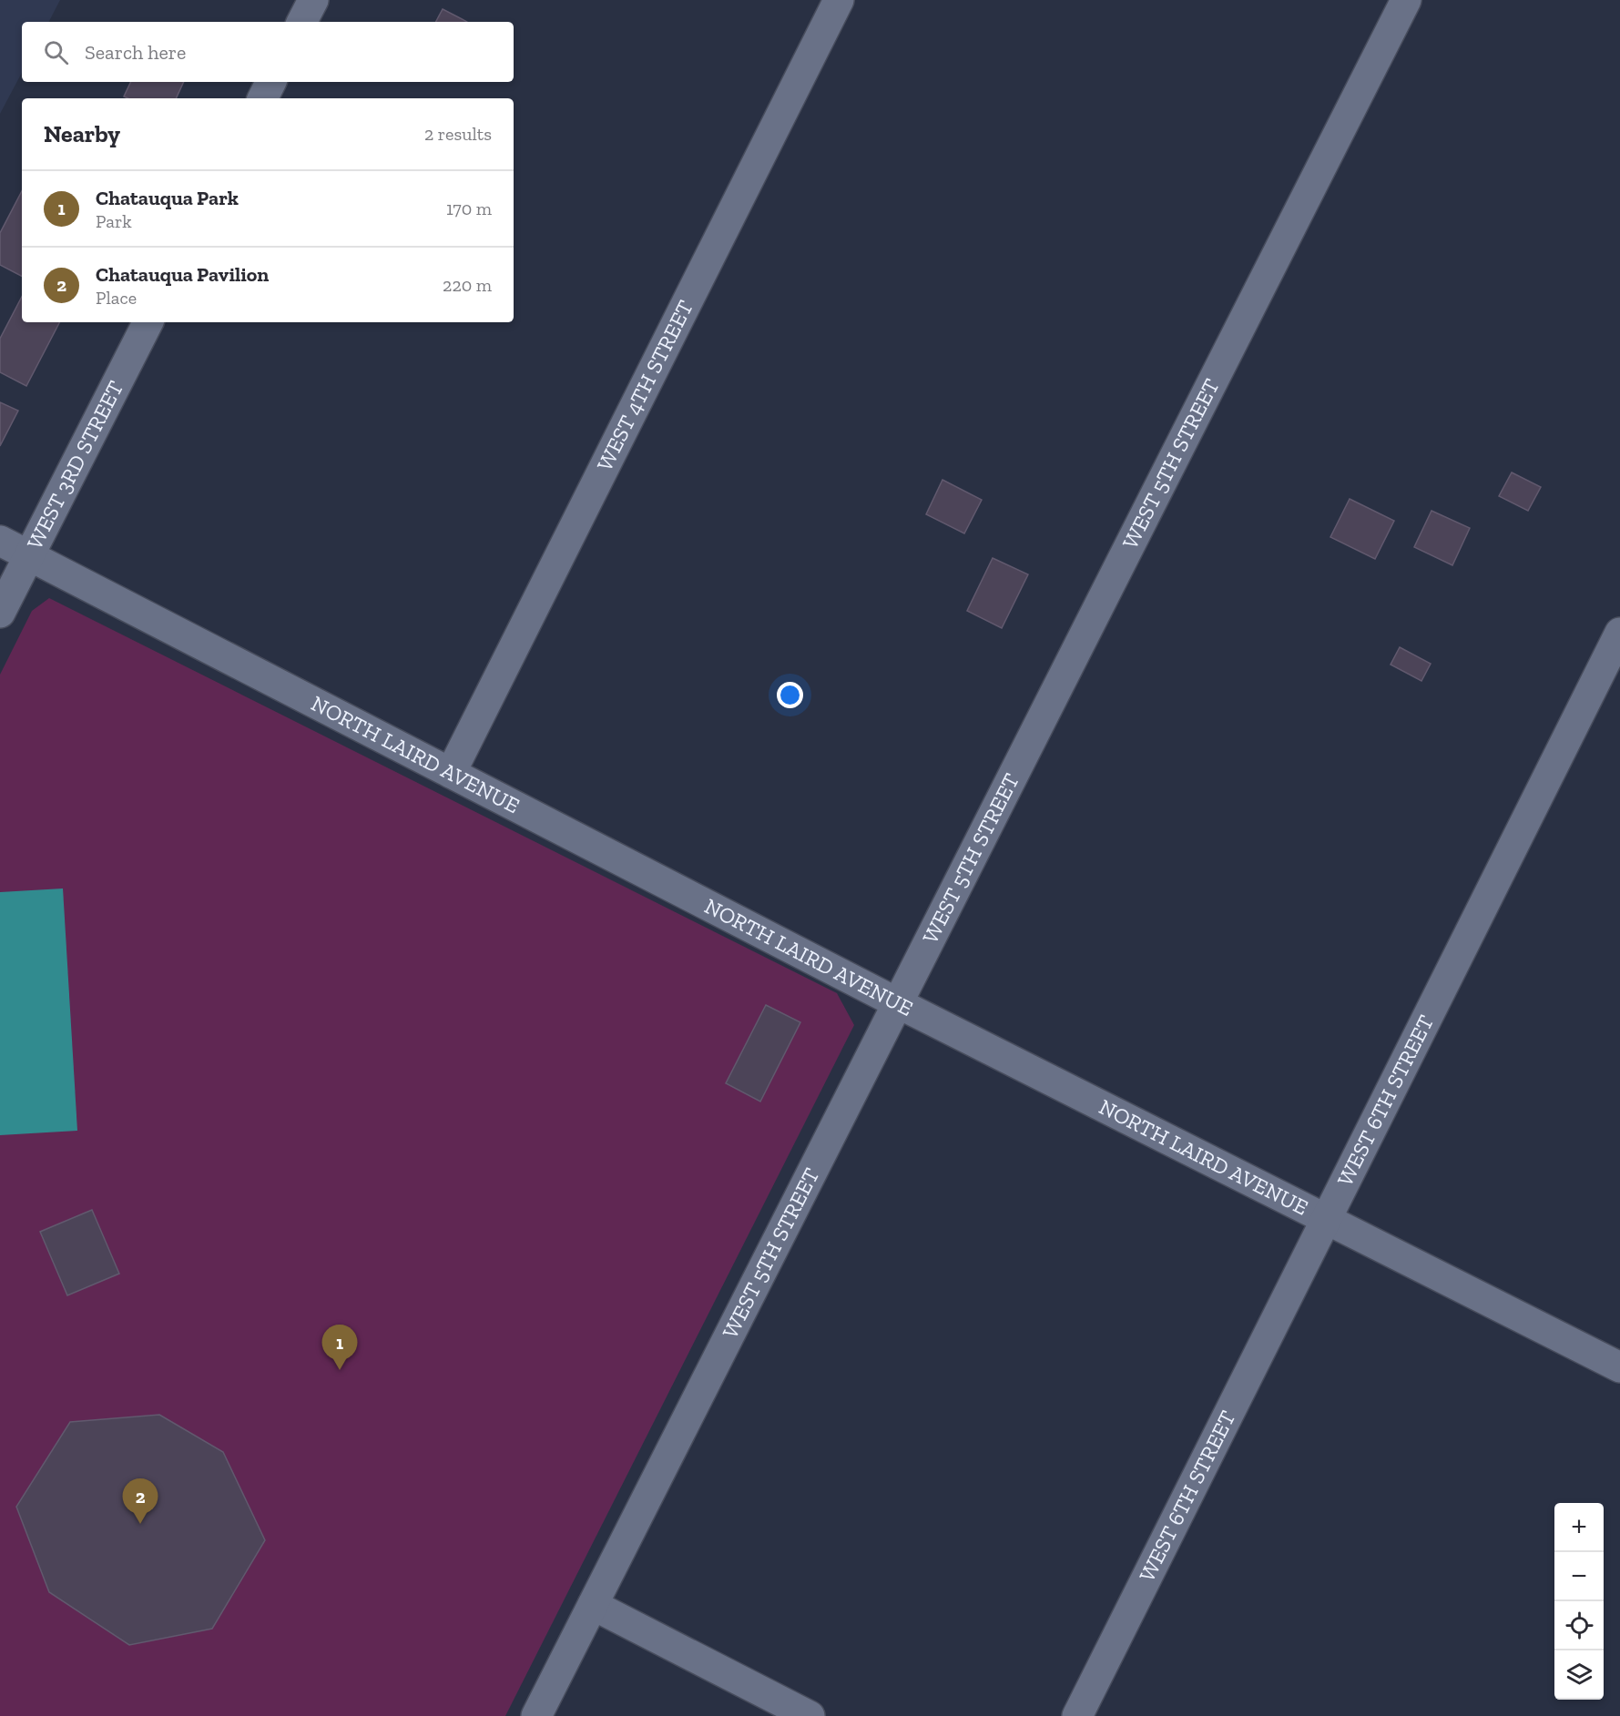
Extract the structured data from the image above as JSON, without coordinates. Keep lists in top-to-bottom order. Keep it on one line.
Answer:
{"streets":{"street":["WEST 4TH STREET","WEST 5TH STREET","WEST 3RD STREET","NORTH LAIRD AVENUE","WEST 6TH STREET"]},"crossings":[["WEST 4TH STREET","NORTH LAIRD AVENUE"],["WEST 5TH STREET","NORTH LAIRD AVENUE"],["WEST 3RD STREET","NORTH LAIRD AVENUE"],["NORTH LAIRD AVENUE","WEST 6TH STREET"]],"page":{"search":"Search here","heading":["Nearby","2 results"],"list":[{"mark":"1","name":"Chatauqua Park","note":"Park","value":"170 m"},{"mark":"2","name":"Chatauqua Pavilion","note":"Place","value":"220 m"}],"pins":["1","2"],"map_buttons":["+","−"]}}
